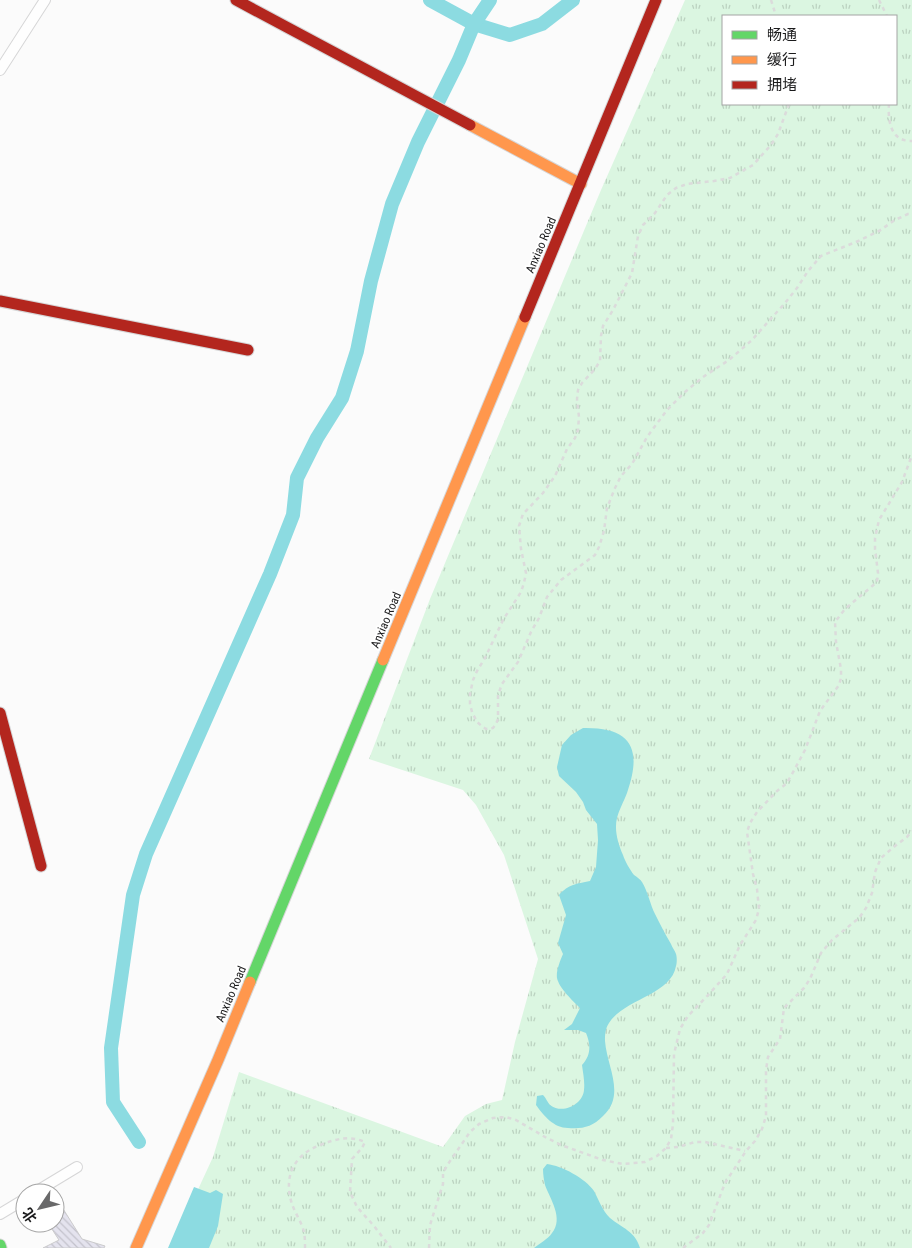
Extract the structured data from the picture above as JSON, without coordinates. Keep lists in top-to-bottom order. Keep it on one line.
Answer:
{"streets":{"street":["Anxiao Road"]},"legend":["畅通","缓行","拥堵"],"north":"bottom left"}
